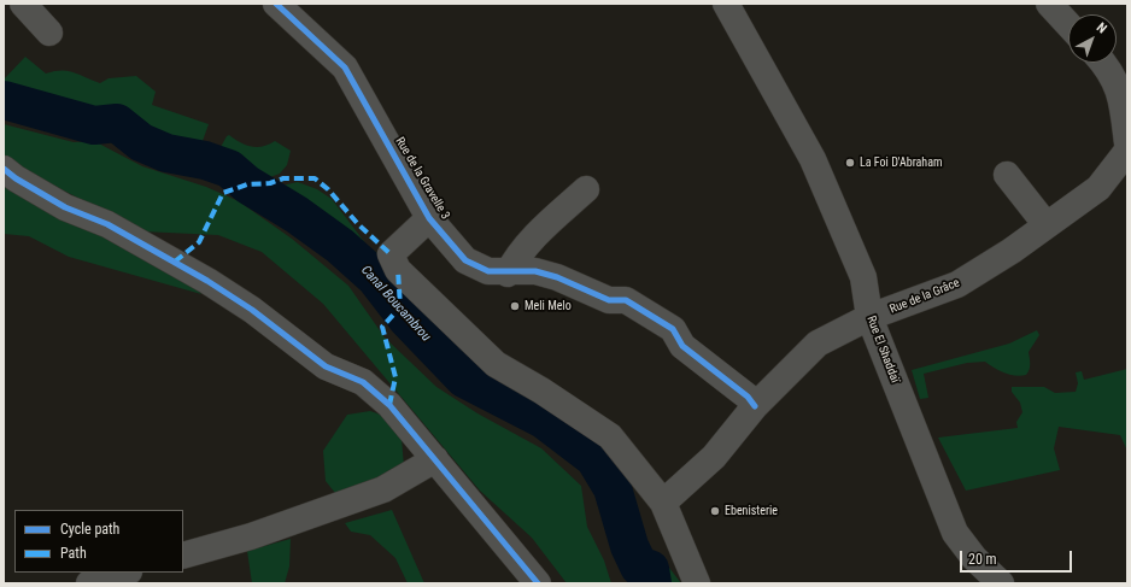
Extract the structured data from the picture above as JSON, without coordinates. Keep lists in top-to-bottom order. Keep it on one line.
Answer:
{"streets":{"street":["Rue de la Gravelle 3","Rue de la Grâce","Rue El Shaddaï"]},"crossings":[["Rue de la Gravelle 3","Rue de la Grâce"],["Rue de la Grâce","Rue El Shaddaï"]],"water":["Canal Boucambrou"],"places":["La Foi D'Abraham","Meli Melo","Ebenisterie"],"legend":["Cycle path","Path"],"scale_bar":"20 m","north":"top right"}
